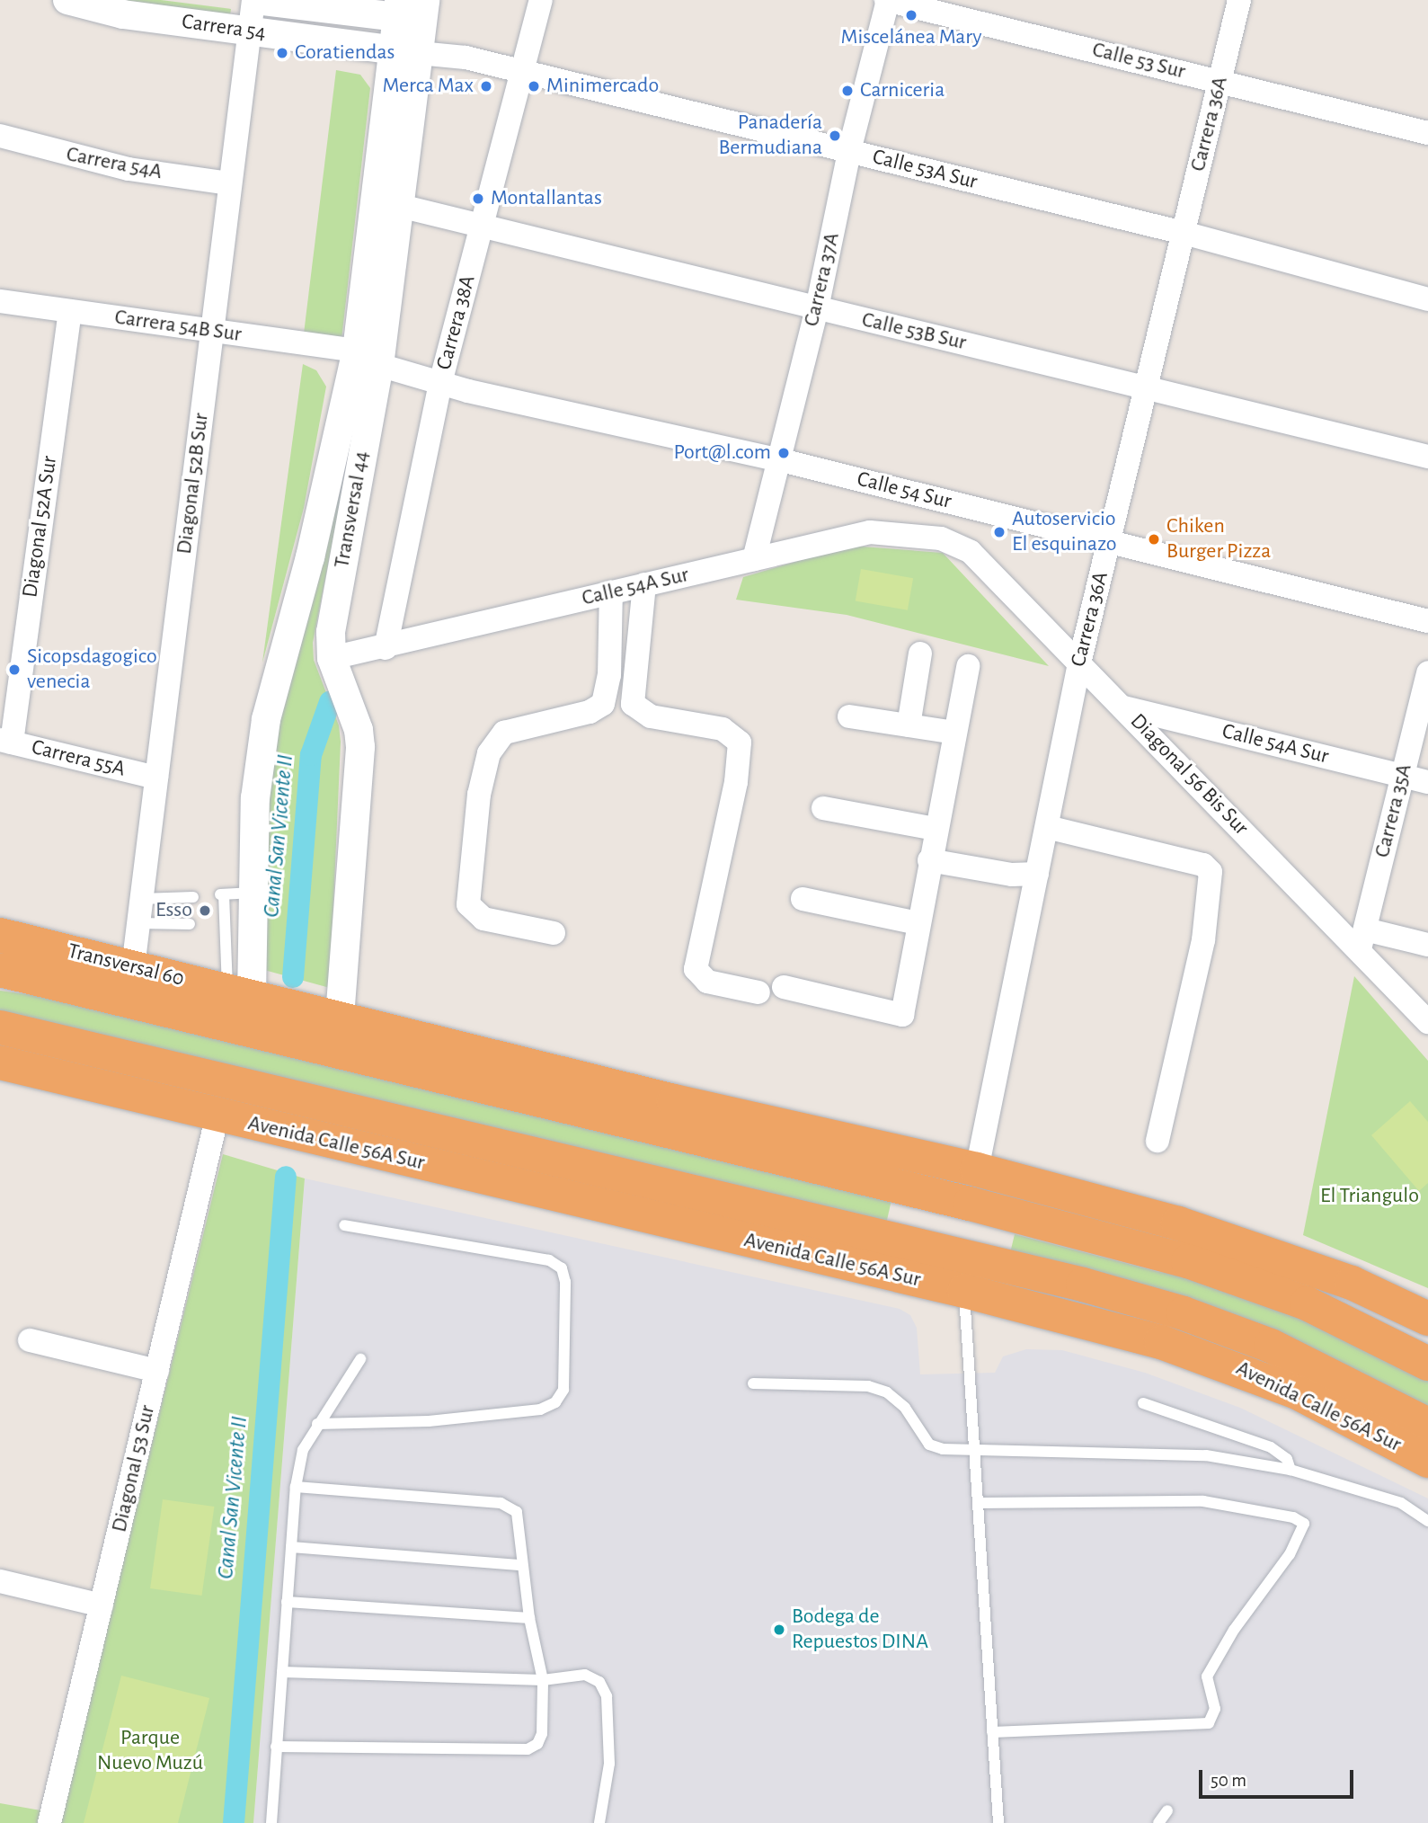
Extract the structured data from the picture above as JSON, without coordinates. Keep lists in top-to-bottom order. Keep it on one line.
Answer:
{"streets":{"highway":["Transversal 60","Avenida Calle 56A Sur"],"street":["Carrera 54","Calle 53 Sur","Carrera 36A","Carrera 54A","Calle 53A Sur","Carrera 37A","Carrera 38A","Carrera 54B Sur","Calle 53B Sur","Diagonal 52B Sur","Calle 54 Sur","Transversal 44","Diagonal 52A Sur","Calle 54A Sur","Carrera 55A","Diagonal 56 Bis Sur","Carrera 35A","Diagonal 53 Sur"]},"crossings":[["Carrera 54","Calle 53A Sur"],["Carrera 54","Diagonal 52B Sur"],["Carrera 54","Transversal 44"],["Calle 53 Sur","Carrera 36A"],["Calle 53 Sur","Carrera 37A"],["Carrera 36A","Calle 53A Sur"],["Carrera 36A","Calle 53B Sur"],["Carrera 36A","Calle 54 Sur"],["Carrera 36A","Diagonal 56 Bis Sur"],["Carrera 54A","Diagonal 52B Sur"],["Calle 53A Sur","Carrera 37A"],["Calle 53A Sur","Carrera 38A"],["Calle 53A Sur","Transversal 44"],["Carrera 37A","Calle 53B Sur"],["Carrera 37A","Calle 54 Sur"],["Carrera 37A","Calle 54A Sur"],["Carrera 38A","Calle 53B Sur"],["Carrera 38A","Calle 54 Sur"],["Carrera 38A","Calle 54A Sur"],["Carrera 54B Sur","Diagonal 52B Sur"],["Carrera 54B Sur","Calle 54 Sur"],["Carrera 54B Sur","Transversal 44"],["Carrera 54B Sur","Diagonal 52A Sur"],["Calle 53B Sur","Transversal 44"],["Diagonal 52B Sur","Carrera 55A"],["Diagonal 52B Sur","Transversal 60"],["Calle 54 Sur","Transversal 44"],["Transversal 44","Calle 54A Sur"],["Transversal 44","Transversal 60"],["Diagonal 52A Sur","Carrera 55A"],["Calle 54A Sur","Diagonal 56 Bis Sur"],["Calle 54A Sur","Carrera 35A"],["Diagonal 56 Bis Sur","Carrera 35A"],["Avenida Calle 56A Sur","Diagonal 53 Sur"]],"water":["Canal San Vicente II"],"parks":["El Triangulo","Parque Nuevo Muzú"],"places":["Miscelánea Mary","Coratiendas","Merca Max","Minimercado","Carniceria","Panadería Bermudiana","Montallantas","Port@l.com","Autoservicio El esquinazo","Chiken Burger Pizza","Sicopsdagogico venecia","Esso","Bodega de Repuestos DINA"],"scale_bar":"50 m"}
